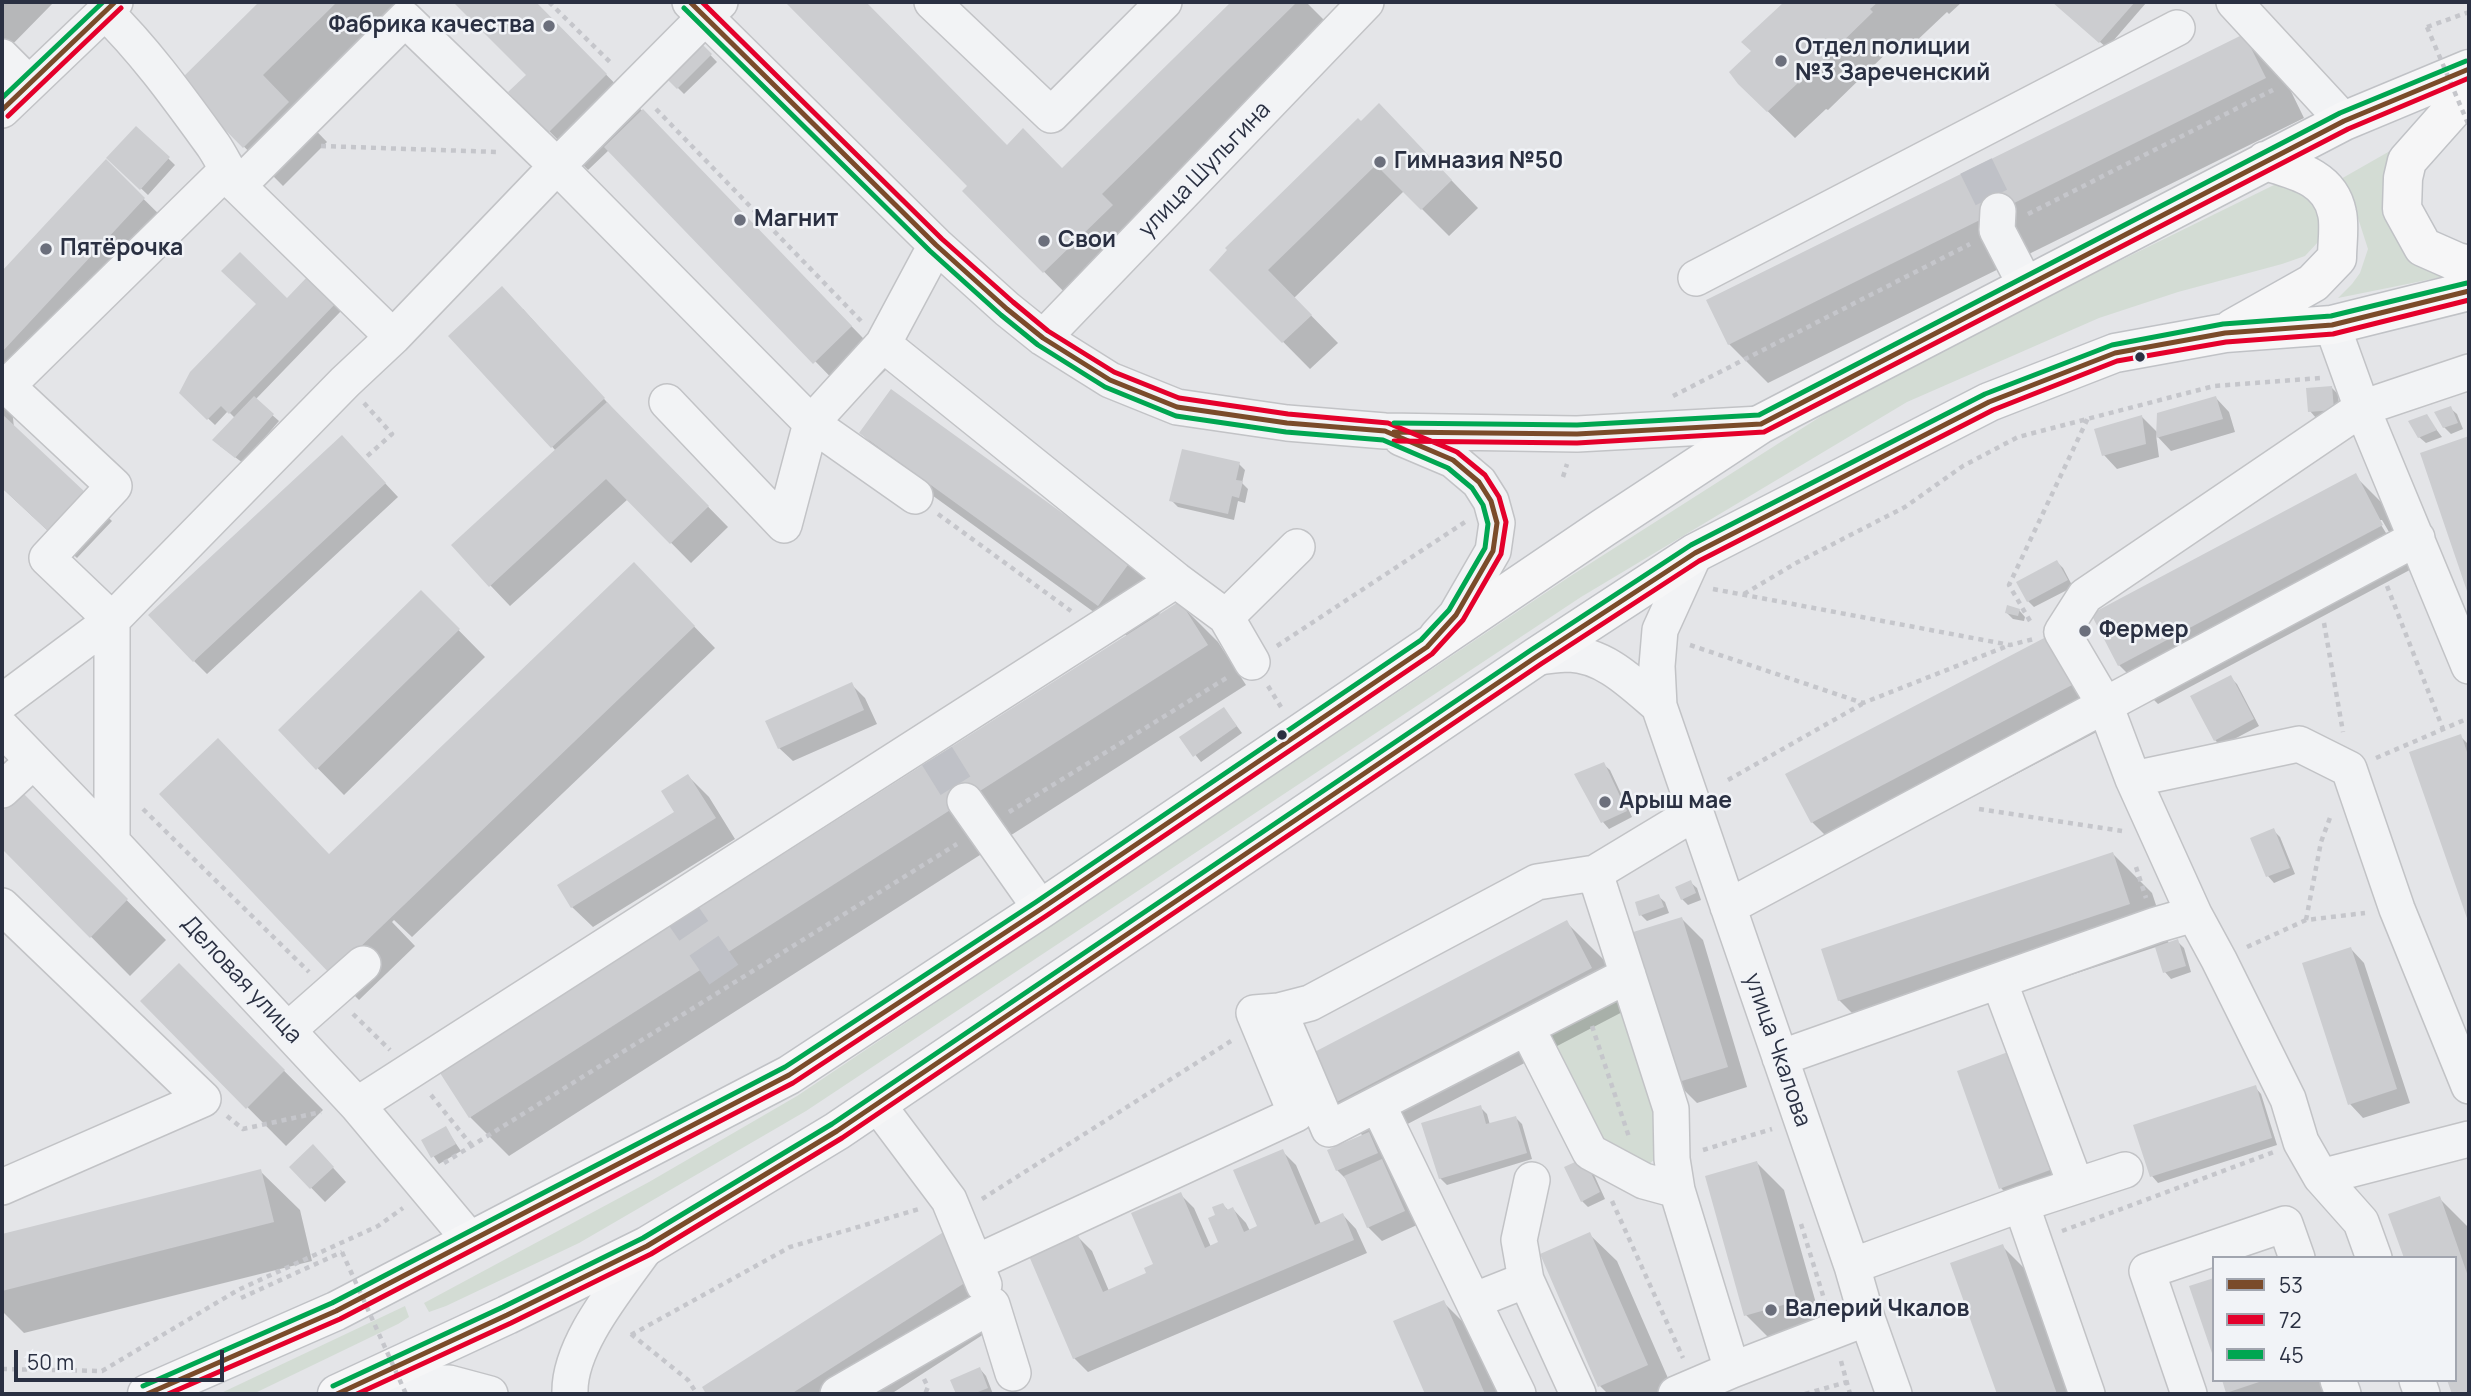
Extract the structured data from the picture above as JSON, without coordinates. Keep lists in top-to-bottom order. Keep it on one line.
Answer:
{"streets":{"street":["улица Шульгина","Деловая улица","улица Чкалова"]},"places":["Фабрика качества","Отдел полиции №3 Зареченский","Гимназия №50","Магнит","Свои","Пятёрочка","Фермер","Арыш мае","Валерий Чкалов"],"lines":["transit line 53","transit line 72","transit line 45"],"legend":["53","72","45"],"scale_bar":"50 m"}
